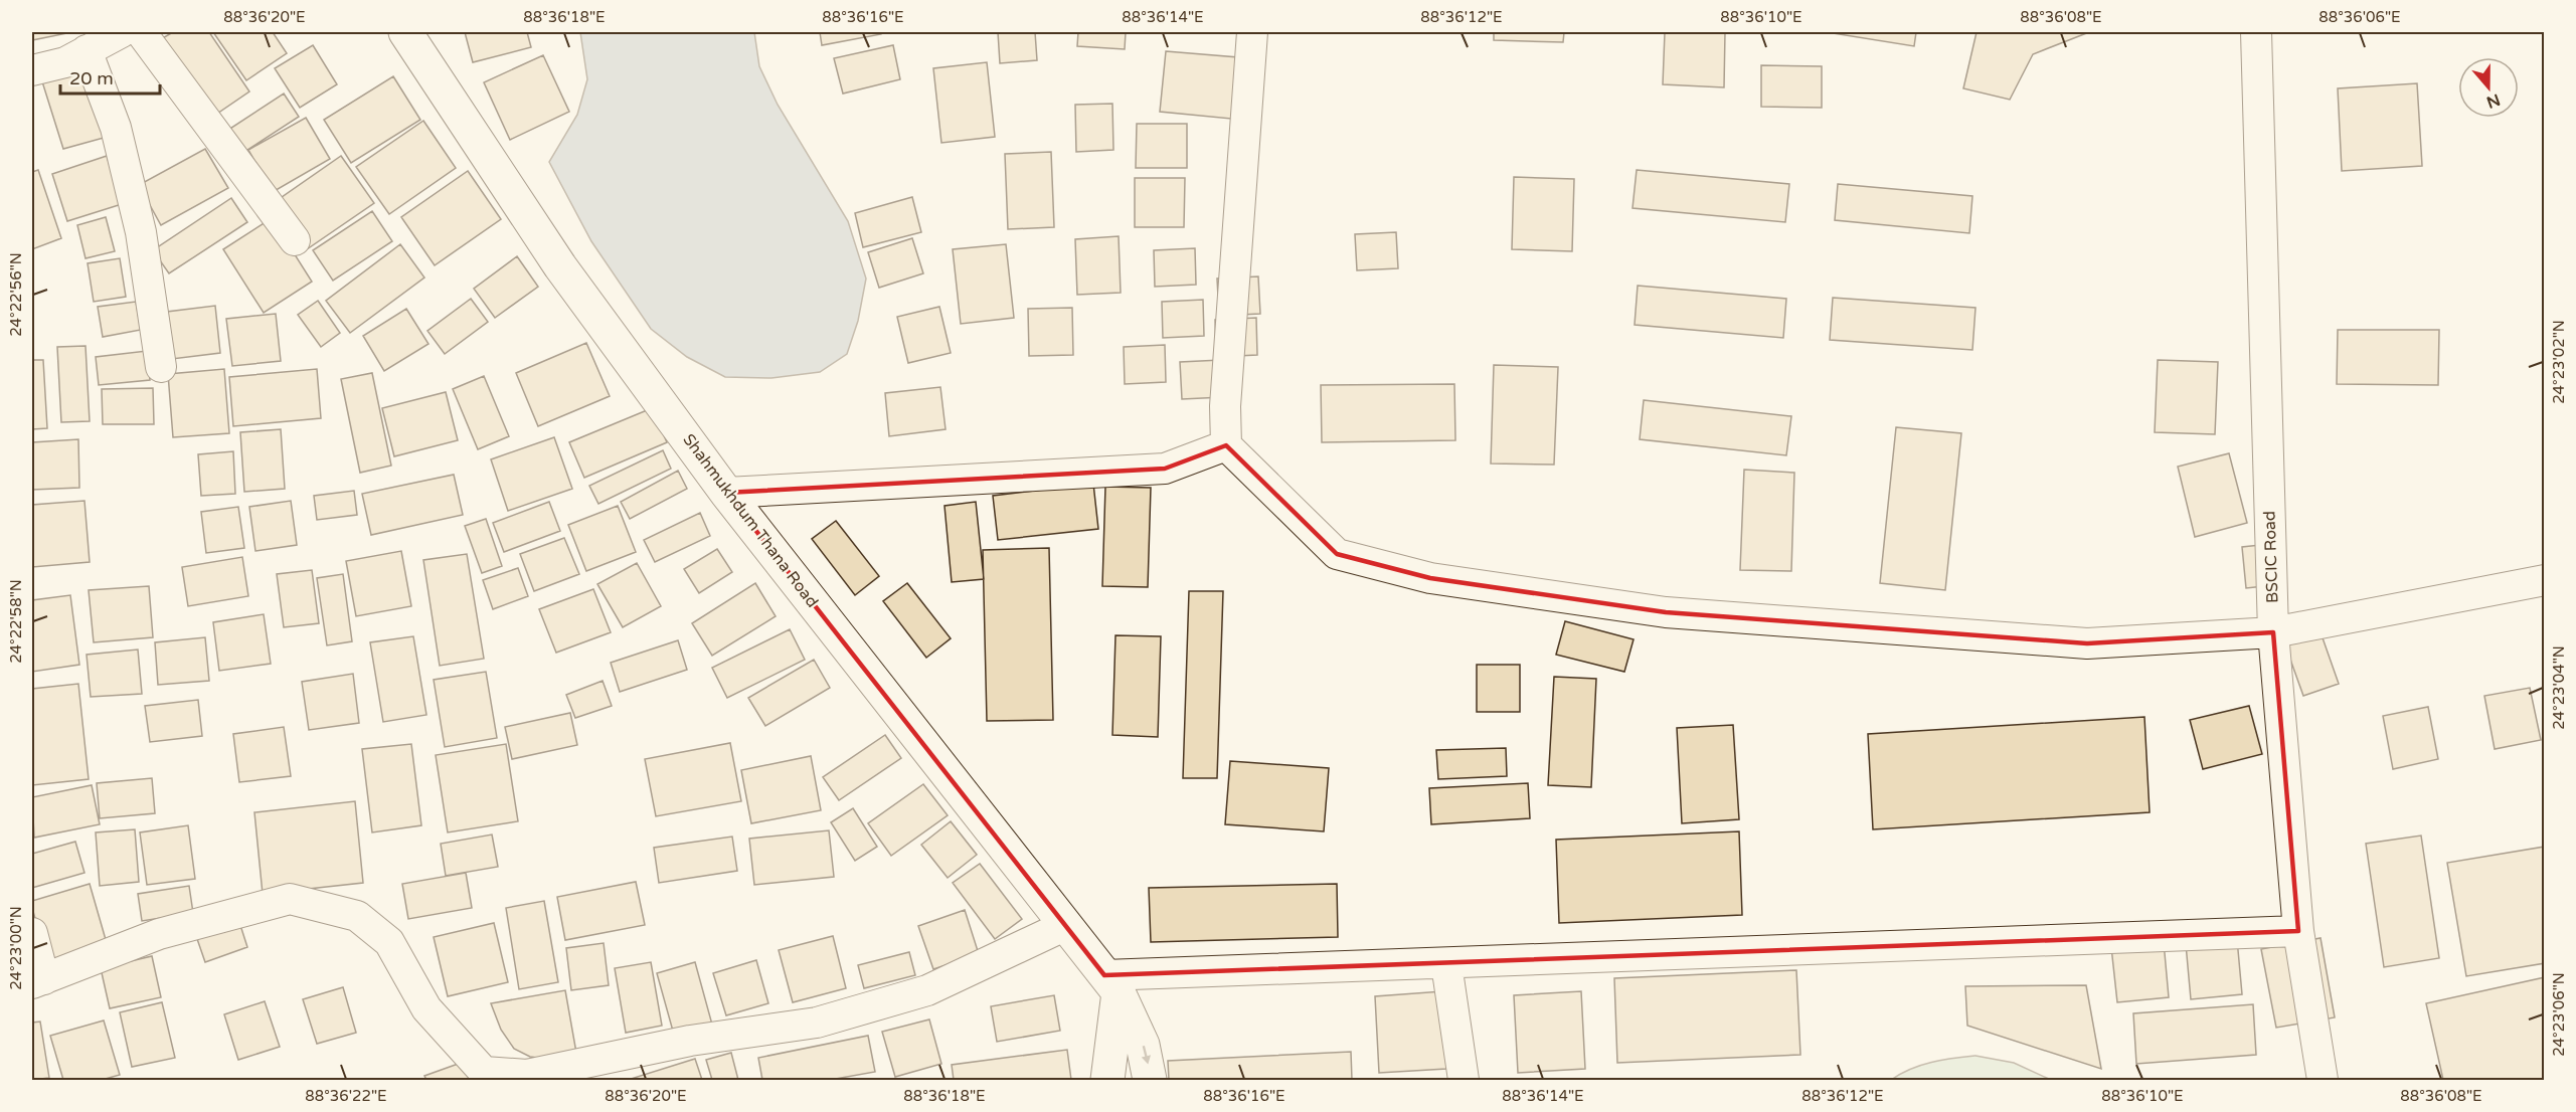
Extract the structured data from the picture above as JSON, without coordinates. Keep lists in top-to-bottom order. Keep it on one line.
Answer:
{"streets":{"main road":["Shahmukhdum Thana Road"],"street":["BSCIC Road"]},"scale_bar":"20 m","north":"bottom","coordinates":["88°36'20\"E","88°36'18\"E","88°36'16\"E","88°36'14\"E","88°36'12\"E","88°36'10\"E","88°36'08\"E","88°36'06\"E","24°22'56\"N","24°23'02\"N","24°22'58\"N","24°23'04\"N","24°23'00\"N","24°23'06\"N","88°36'22\"E"]}
